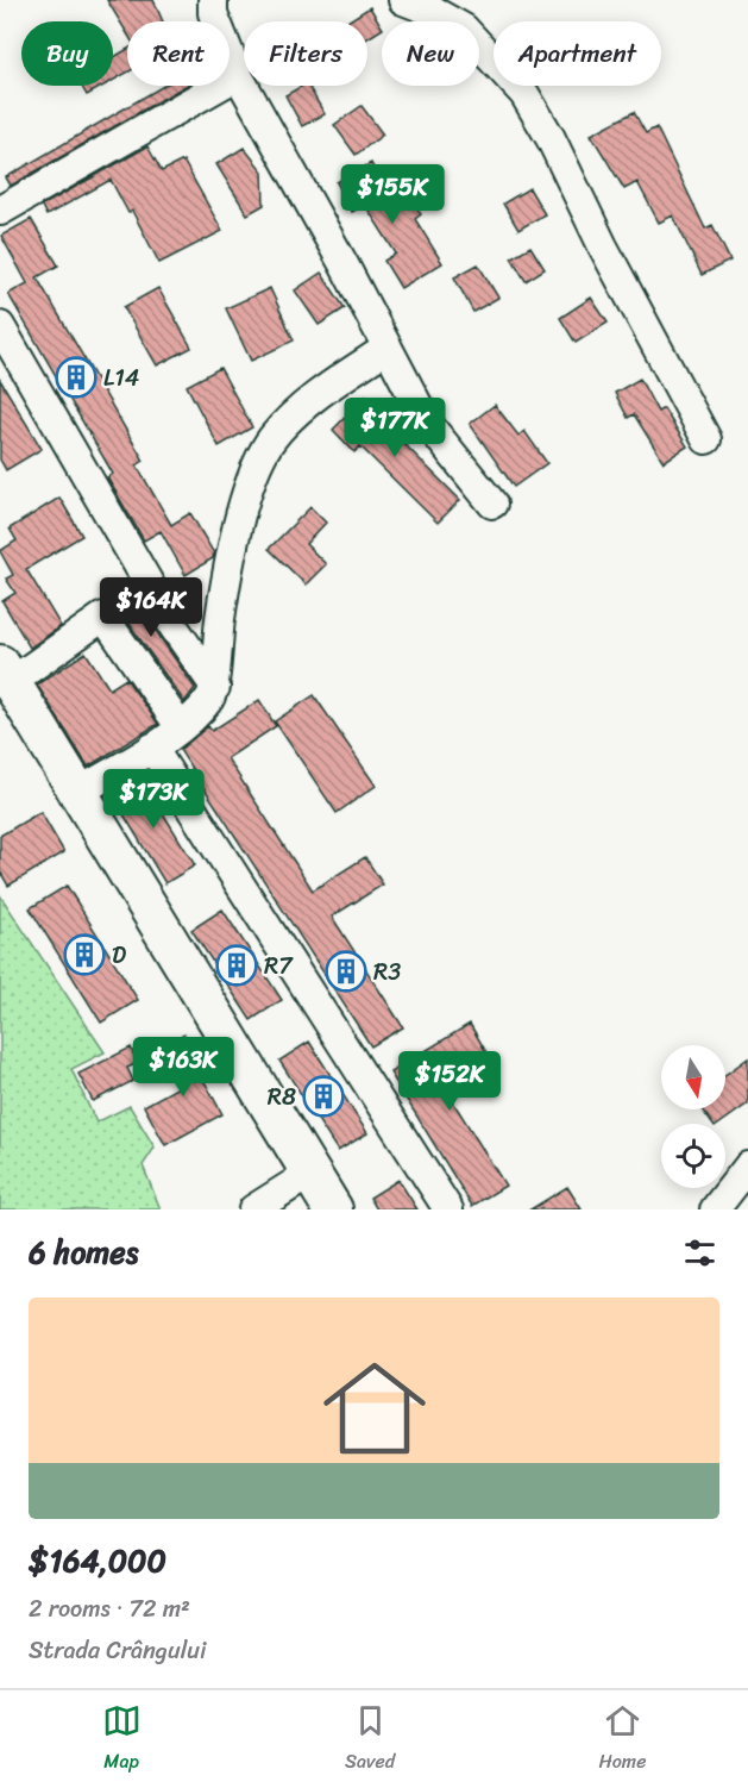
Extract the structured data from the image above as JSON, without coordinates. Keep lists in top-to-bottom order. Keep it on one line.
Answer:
{"places":{"building":["L14","D","R7","R3","R8"]},"north":"bottom","page":{"chip":["Buy","Rent","Filters","New","Apartment"],"price":["$155K","$177K","$164K","$173K","$163K","$152K"],"heading":"6 homes","list":[{"name":"$164,000","note":"2 rooms · 72 m² · Strada Crângului"}],"tabs":["Map","Saved","Home"]}}
